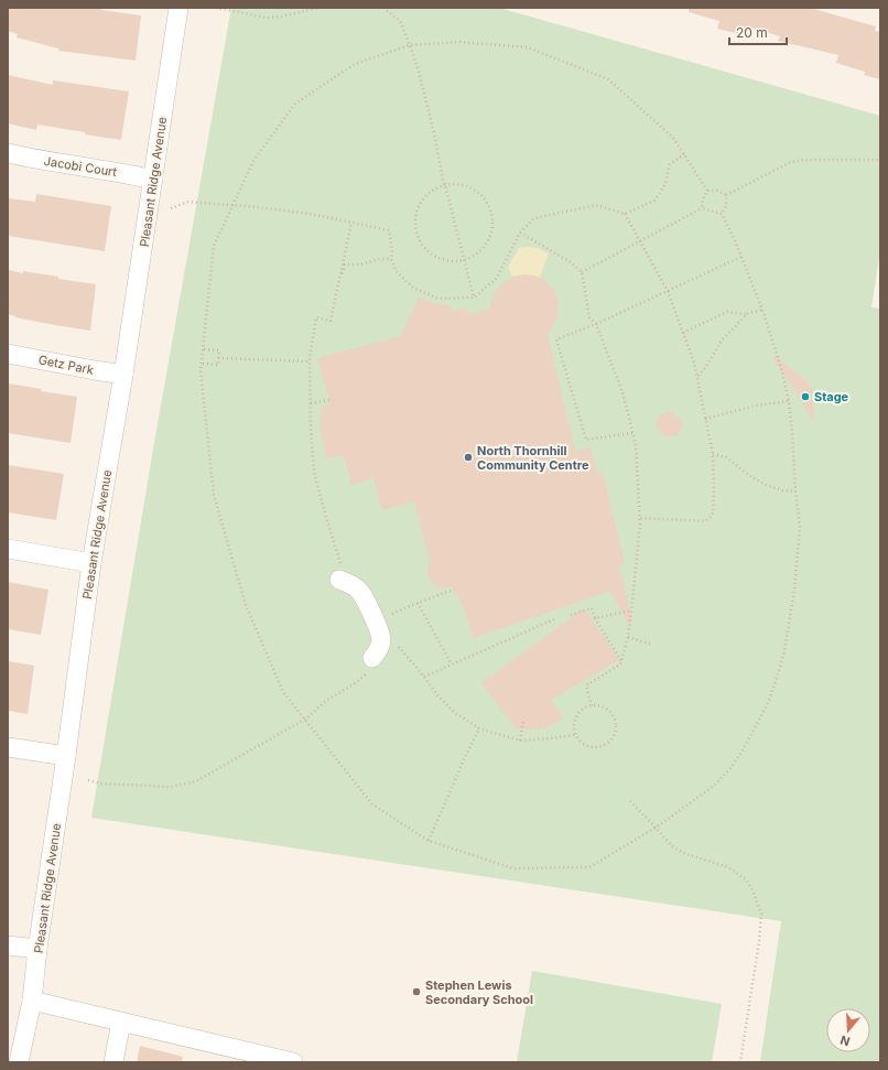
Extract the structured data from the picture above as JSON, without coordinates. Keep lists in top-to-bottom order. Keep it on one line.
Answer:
{"streets":{"street":["Jacobi Court","Pleasant Ridge Avenue","Getz Park"]},"crossings":[["Jacobi Court","Pleasant Ridge Avenue"],["Pleasant Ridge Avenue","Getz Park"]],"places":["Stage","North Thornhill Community Centre","Stephen Lewis Secondary School"],"scale_bar":"20 m","north":"bottom"}
